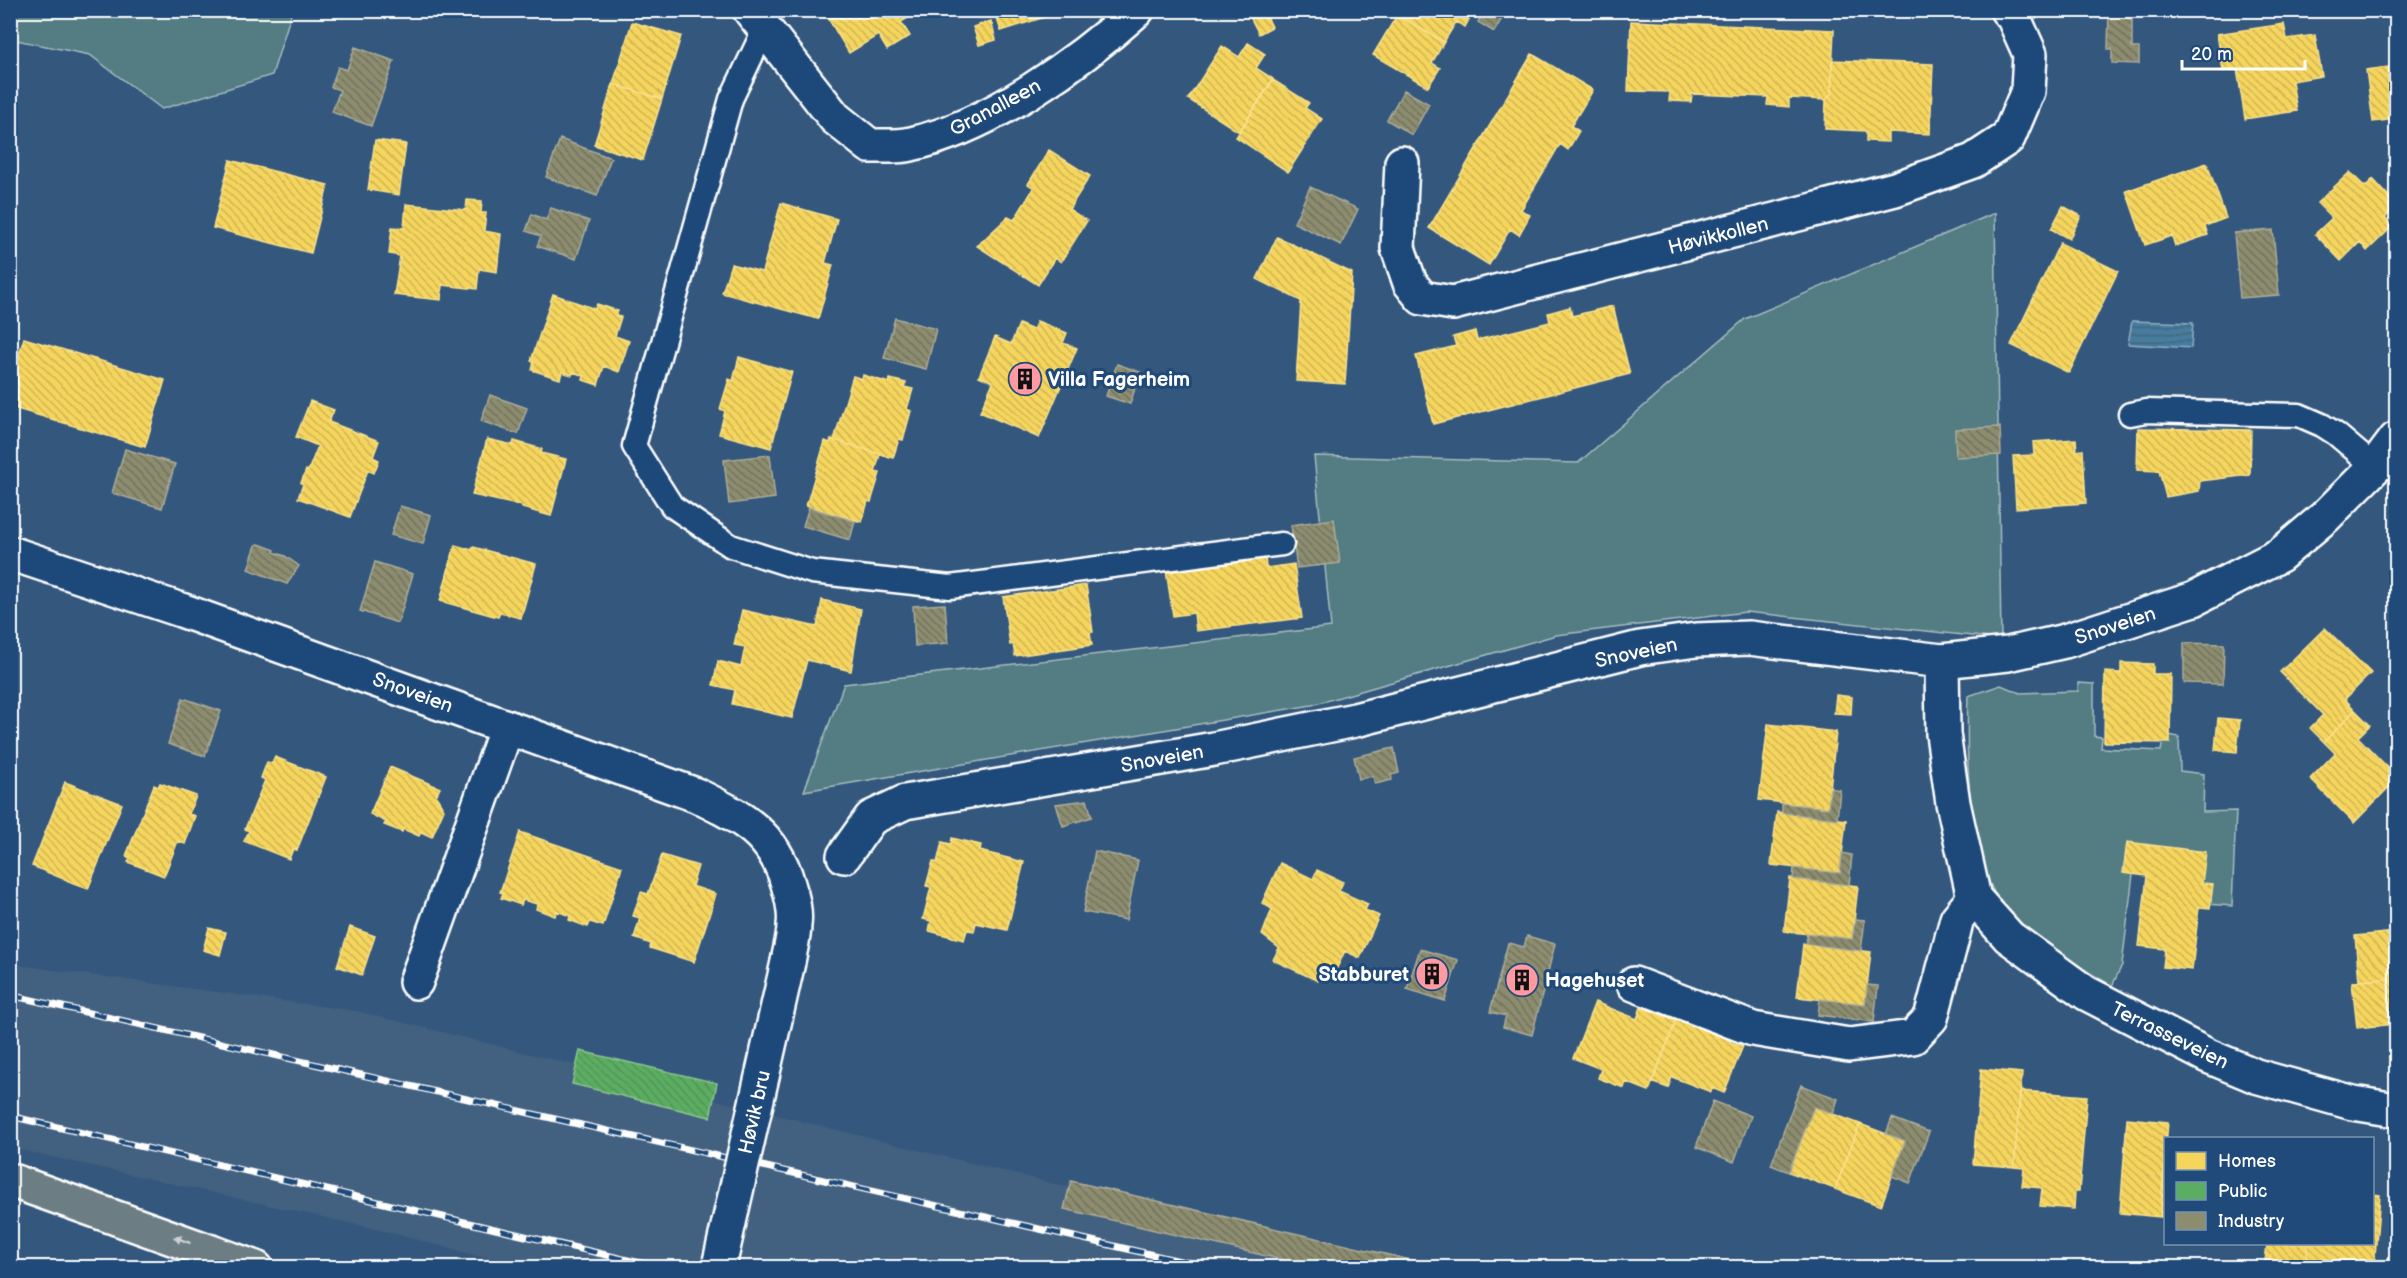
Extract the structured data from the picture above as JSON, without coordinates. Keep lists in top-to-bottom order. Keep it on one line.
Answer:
{"streets":{"street":["Granalleen","Høvikkollen","Snoveien","Terrasseveien","Høvik bru"]},"crossings":[["Snoveien","Terrasseveien"],["Snoveien","Høvik bru"]],"places":{"building":["Villa Fagerheim","Stabburet","Hagehuset"]},"legend":["Homes","Public","Industry"],"scale_bar":"20 m"}
